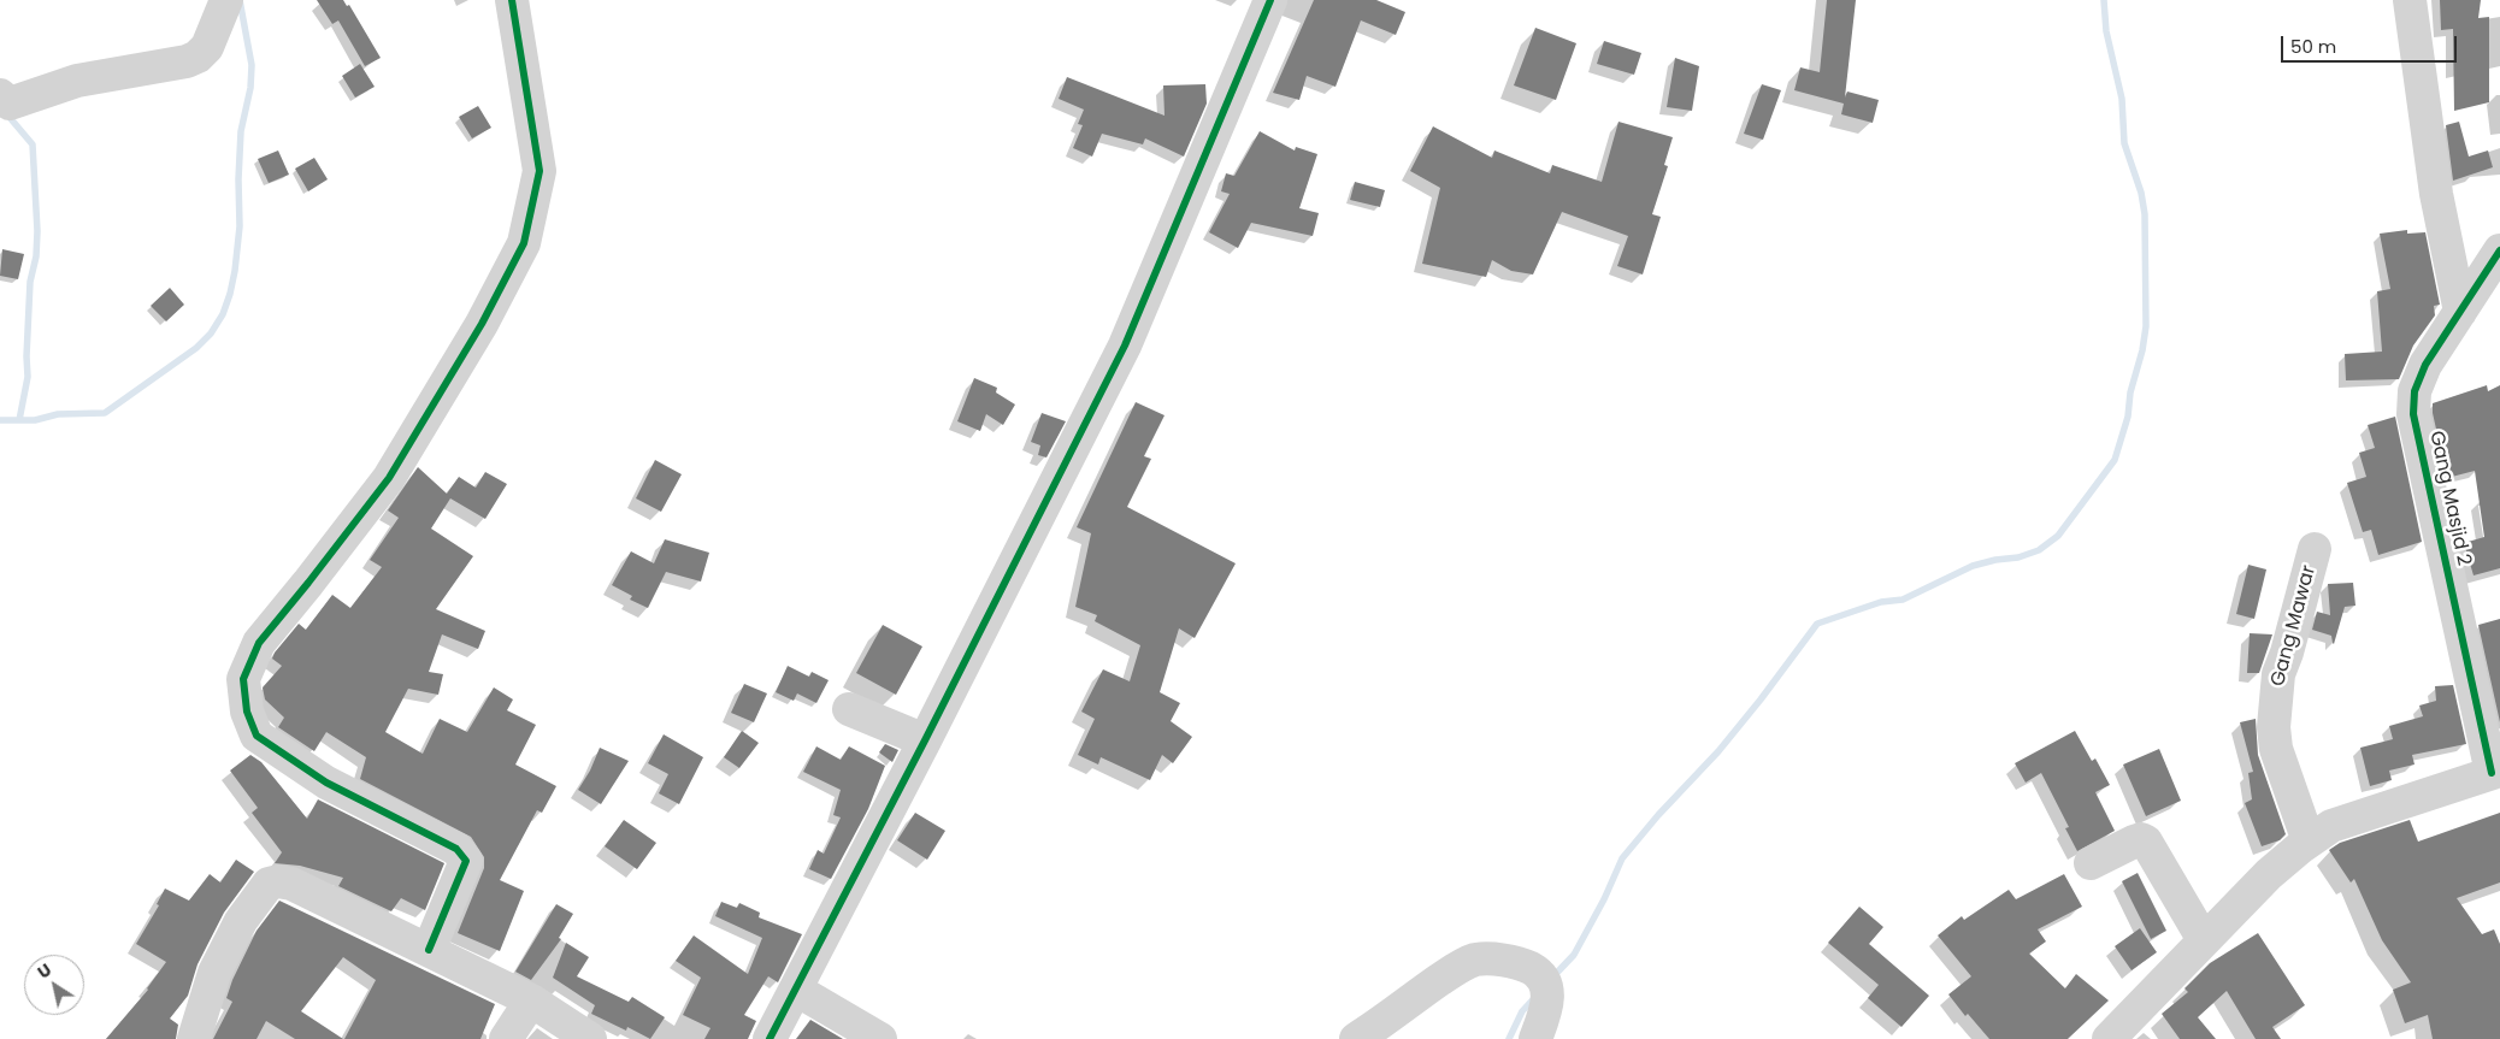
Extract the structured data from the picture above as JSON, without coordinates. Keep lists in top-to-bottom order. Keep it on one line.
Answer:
{"streets":{"street":["Gang Masjid 2","Gang Mawar"]},"scale_bar":"50 m","north":"top left"}
